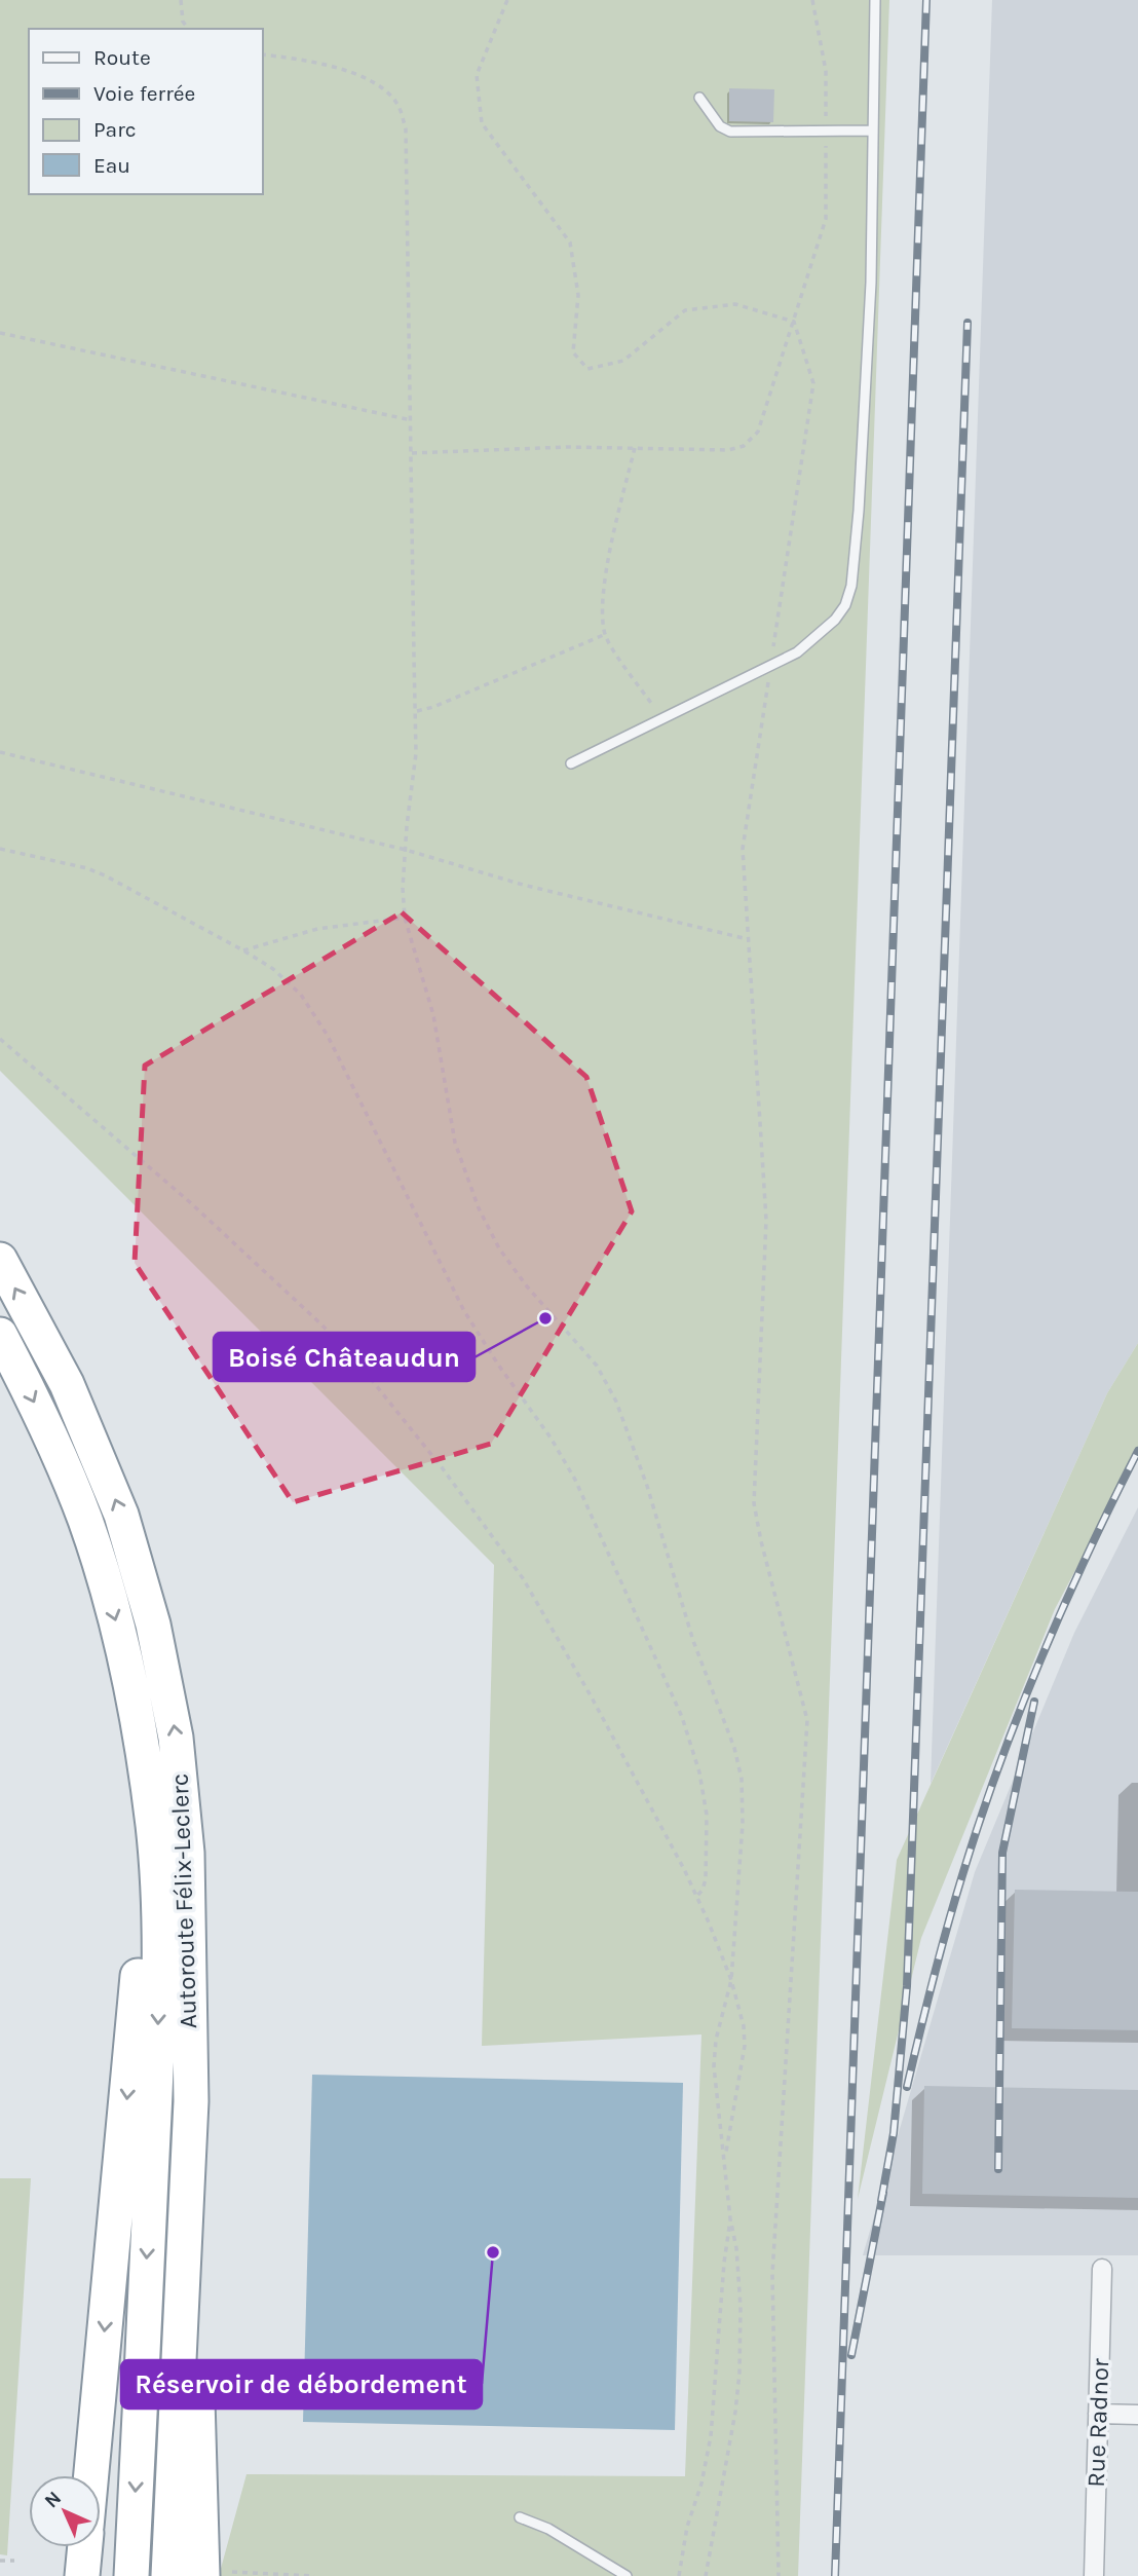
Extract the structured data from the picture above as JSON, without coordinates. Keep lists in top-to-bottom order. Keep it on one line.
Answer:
{"streets":{"highway":["Autoroute Félix-Leclerc"],"street":["Rue Radnor"]},"places":["Boisé Châteaudun","Réservoir de débordement"],"legend":["Route","Voie ferrée","Parc","Eau"],"north":"top left"}
